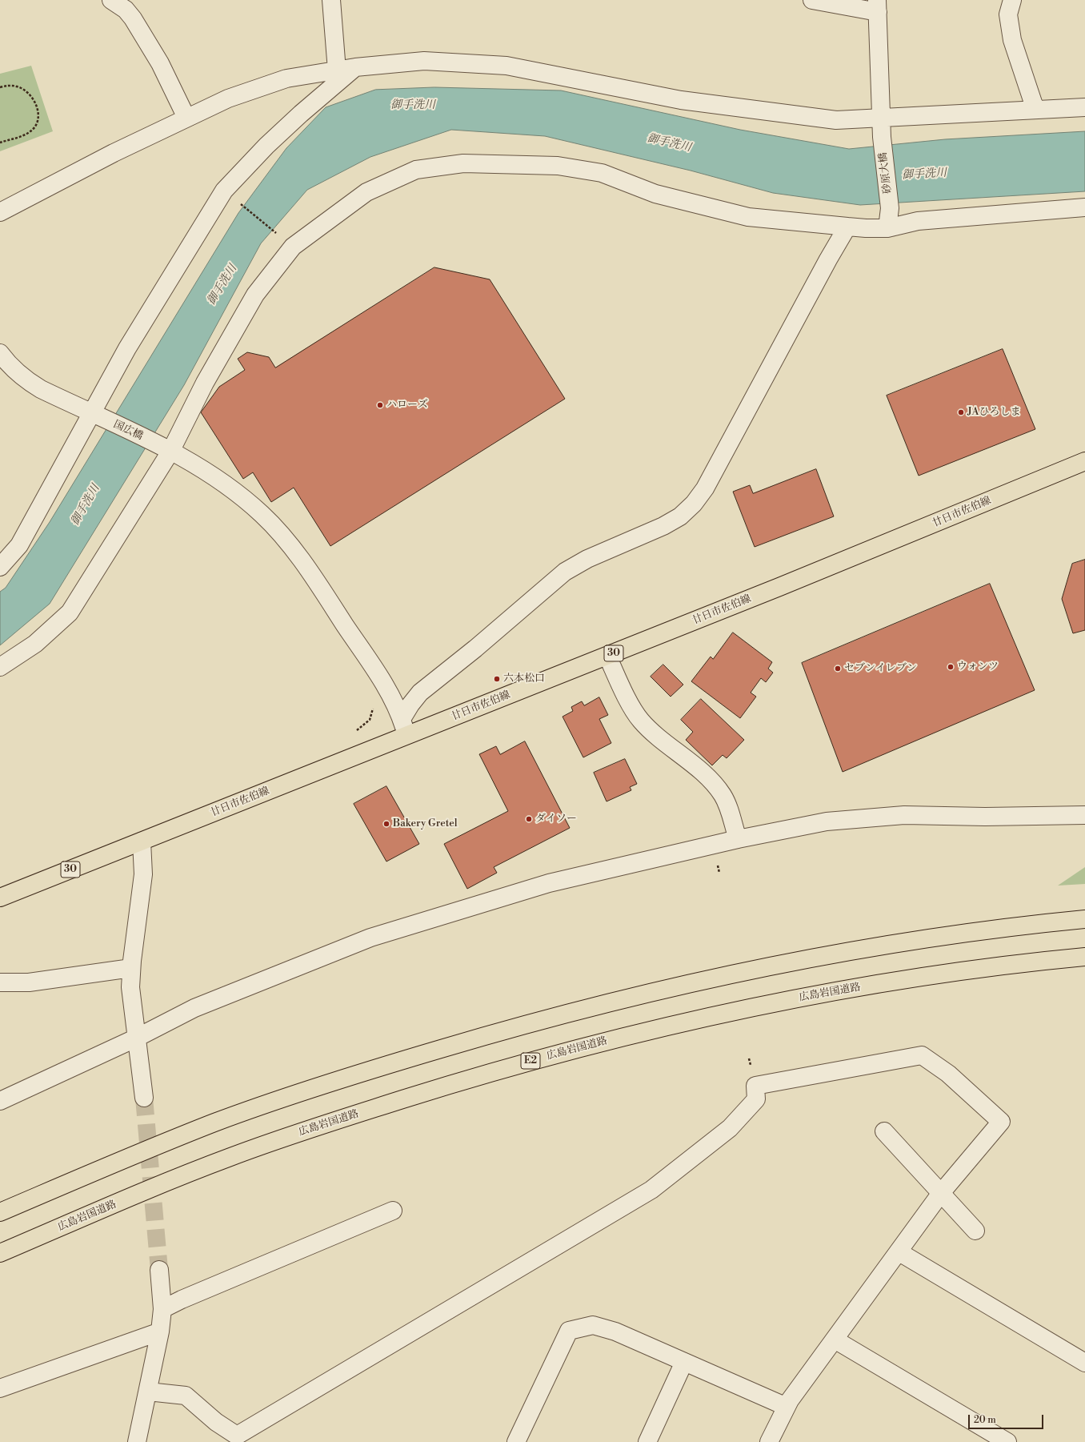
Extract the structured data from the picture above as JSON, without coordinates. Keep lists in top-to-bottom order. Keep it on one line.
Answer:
{"streets":{"main road":["廿日市佐伯線","30","広島岩国道路","E2"],"street":["砂原大橋","国広橋"]},"crossings":[["国広橋","廿日市佐伯線"]],"water":["御手洗川"],"places":["ハローズ","JAひろしま","ウォンツ","セブンイレブン","六本松口","ダイソー","Bakery Gretel"],"scale_bar":"20 m"}
